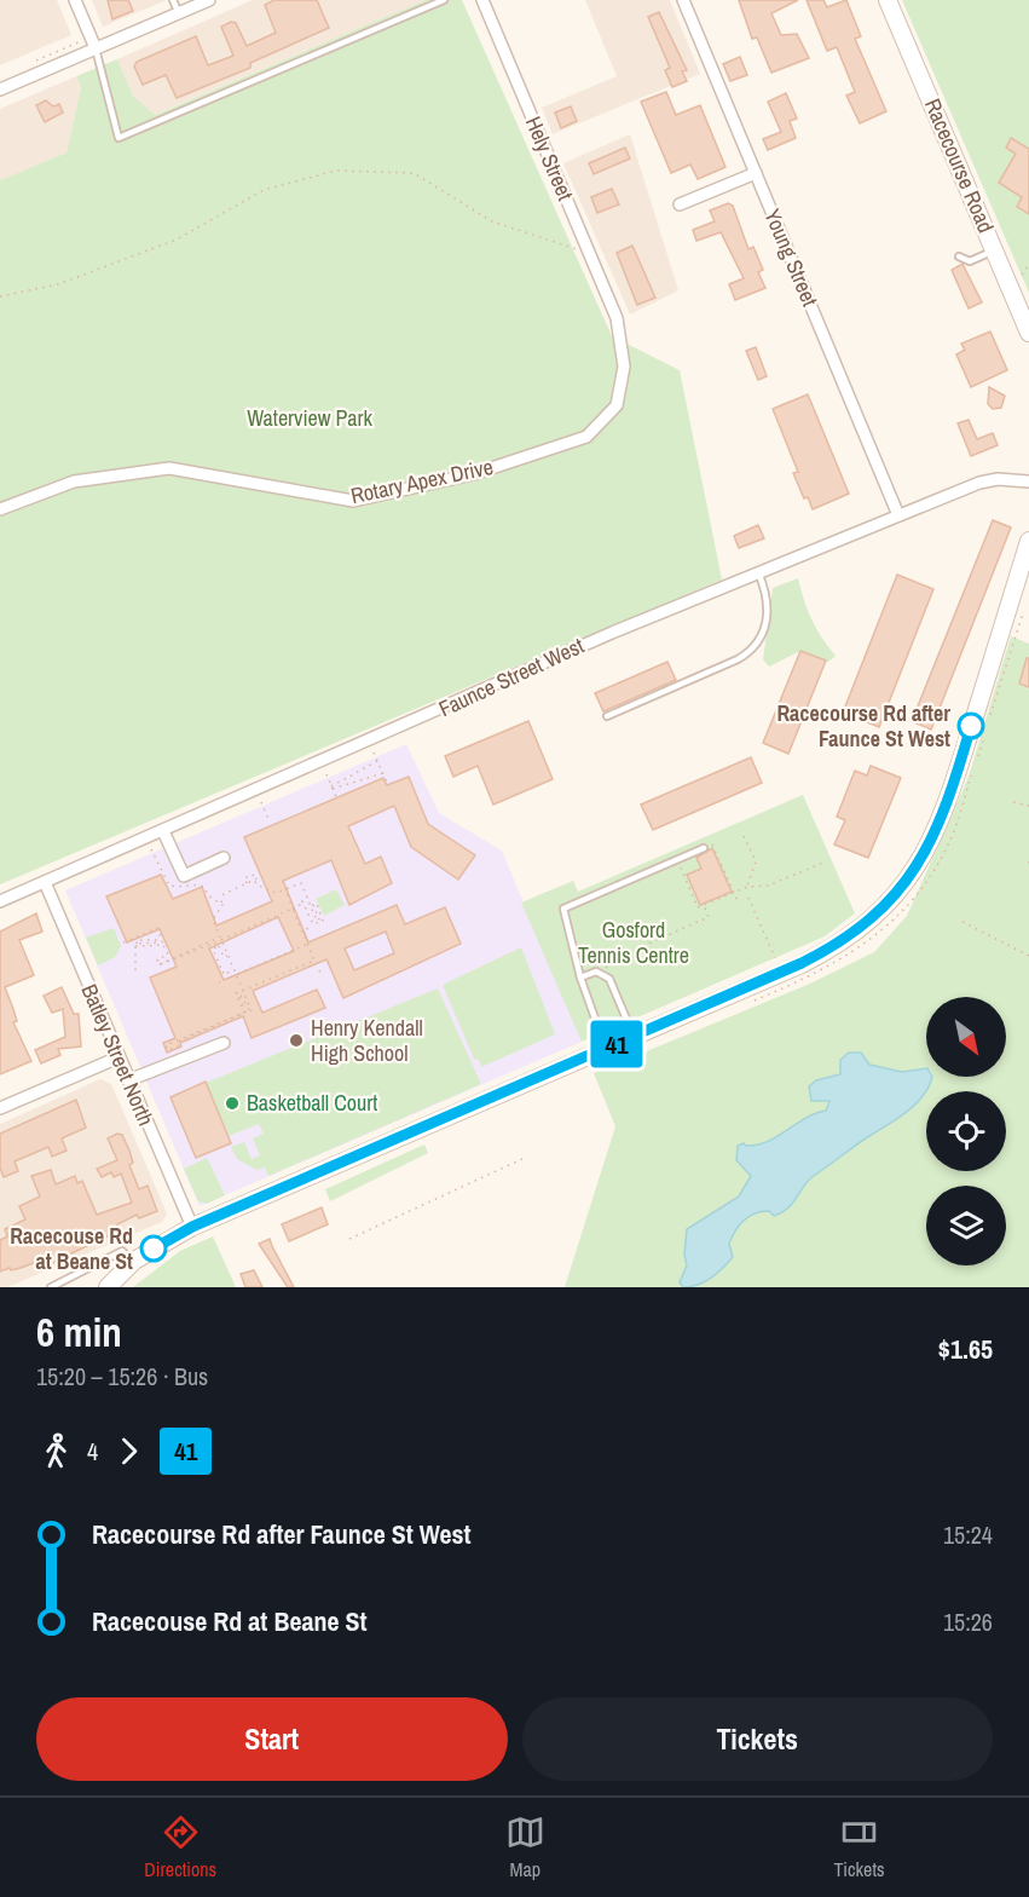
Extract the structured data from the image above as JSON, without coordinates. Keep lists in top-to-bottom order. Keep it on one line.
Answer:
{"streets":{"main road":["Racecourse Road"],"street":["Hely Street","Young Street","Rotary Apex Drive","Faunce Street West","Batley Street North"]},"crossings":[["Hely Street","Rotary Apex Drive"],["Young Street","Faunce Street West"],["Faunce Street West","Batley Street North"]],"parks":["Waterview Park","Gosford Tennis Centre"],"places":["Racecourse Rd after Faunce St West","Henry Kendall High School","Basketball Court","Racecouse Rd at Beane St"],"lines":["bus line 41"],"north":"bottom right","page":{"on_map":"41","heading":["6 min","15:20 – 15:26 · Bus","$1.65"],"legs":["4","41"],"list":[{"name":"Racecourse Rd after Faunce St West","value":"15:24"},{"name":"Racecouse Rd at Beane St","value":"15:26"}],"buttons":["Start","Tickets"],"tabs":["Directions","Map","Tickets"]}}
